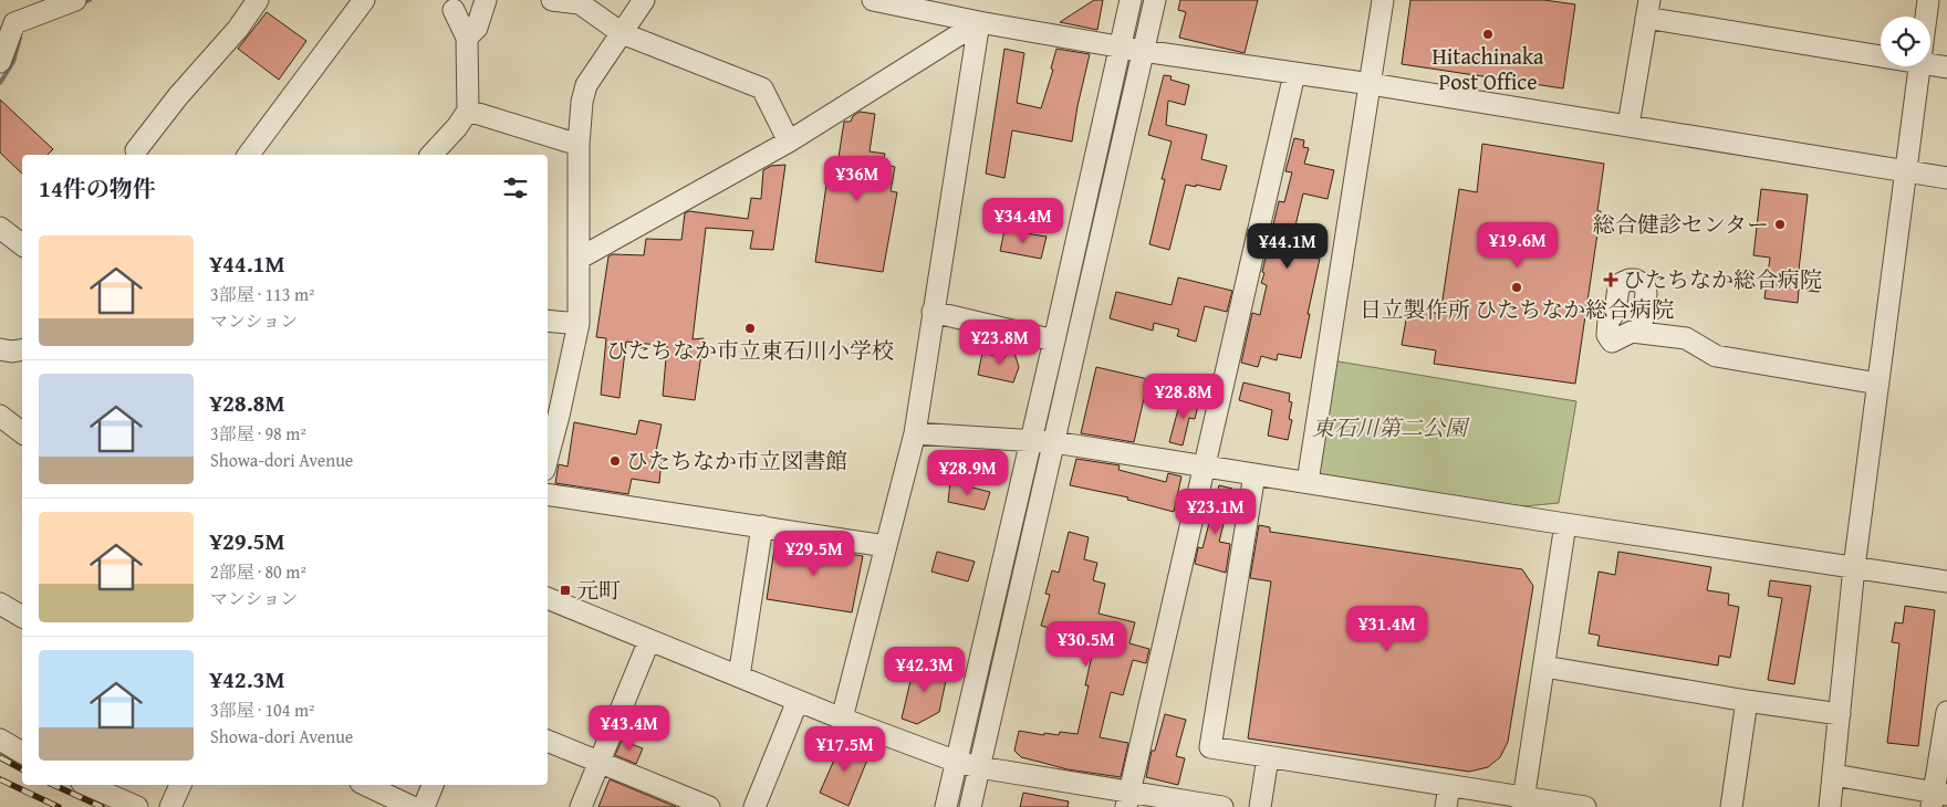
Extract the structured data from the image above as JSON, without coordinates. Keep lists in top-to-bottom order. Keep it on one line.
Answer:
{"parks":["東石川第二公園"],"places":{"other":["Hitachinaka Post Office","総合健診センター","日立製作所 ひたちなか総合病院","ひたちなか市立東石川小学校","ひたちなか市立図書館"],"health":["ひたちなか総合病院"],"transit":["元町"]},"page":{"heading":"14件の物件","price":["¥36M","¥34.4M","¥19.6M","¥44.1M","¥23.8M","¥28.8M","¥28.9M","¥23.1M","¥29.5M","¥31.4M","¥30.5M","¥42.3M","¥43.4M","¥17.5M"],"list":[{"name":"¥44.1M","note":"3部屋 · 113 m² · マンション"},{"name":"¥28.8M","note":"3部屋 · 98 m² · Showa-dori Avenue"},{"name":"¥29.5M","note":"2部屋 · 80 m² · マンション"},{"name":"¥42.3M","note":"3部屋 · 104 m² · Showa-dori Avenue"}]}}
